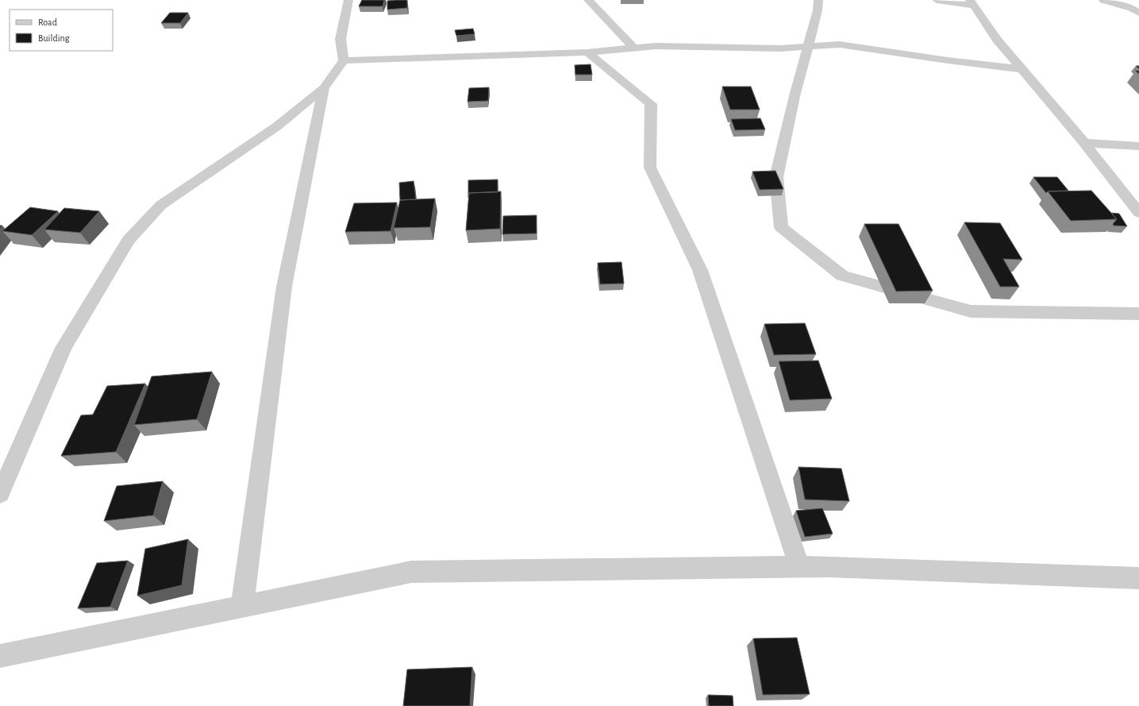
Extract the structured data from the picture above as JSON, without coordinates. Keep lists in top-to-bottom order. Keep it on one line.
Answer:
{"legend":["Road","Building"]}
